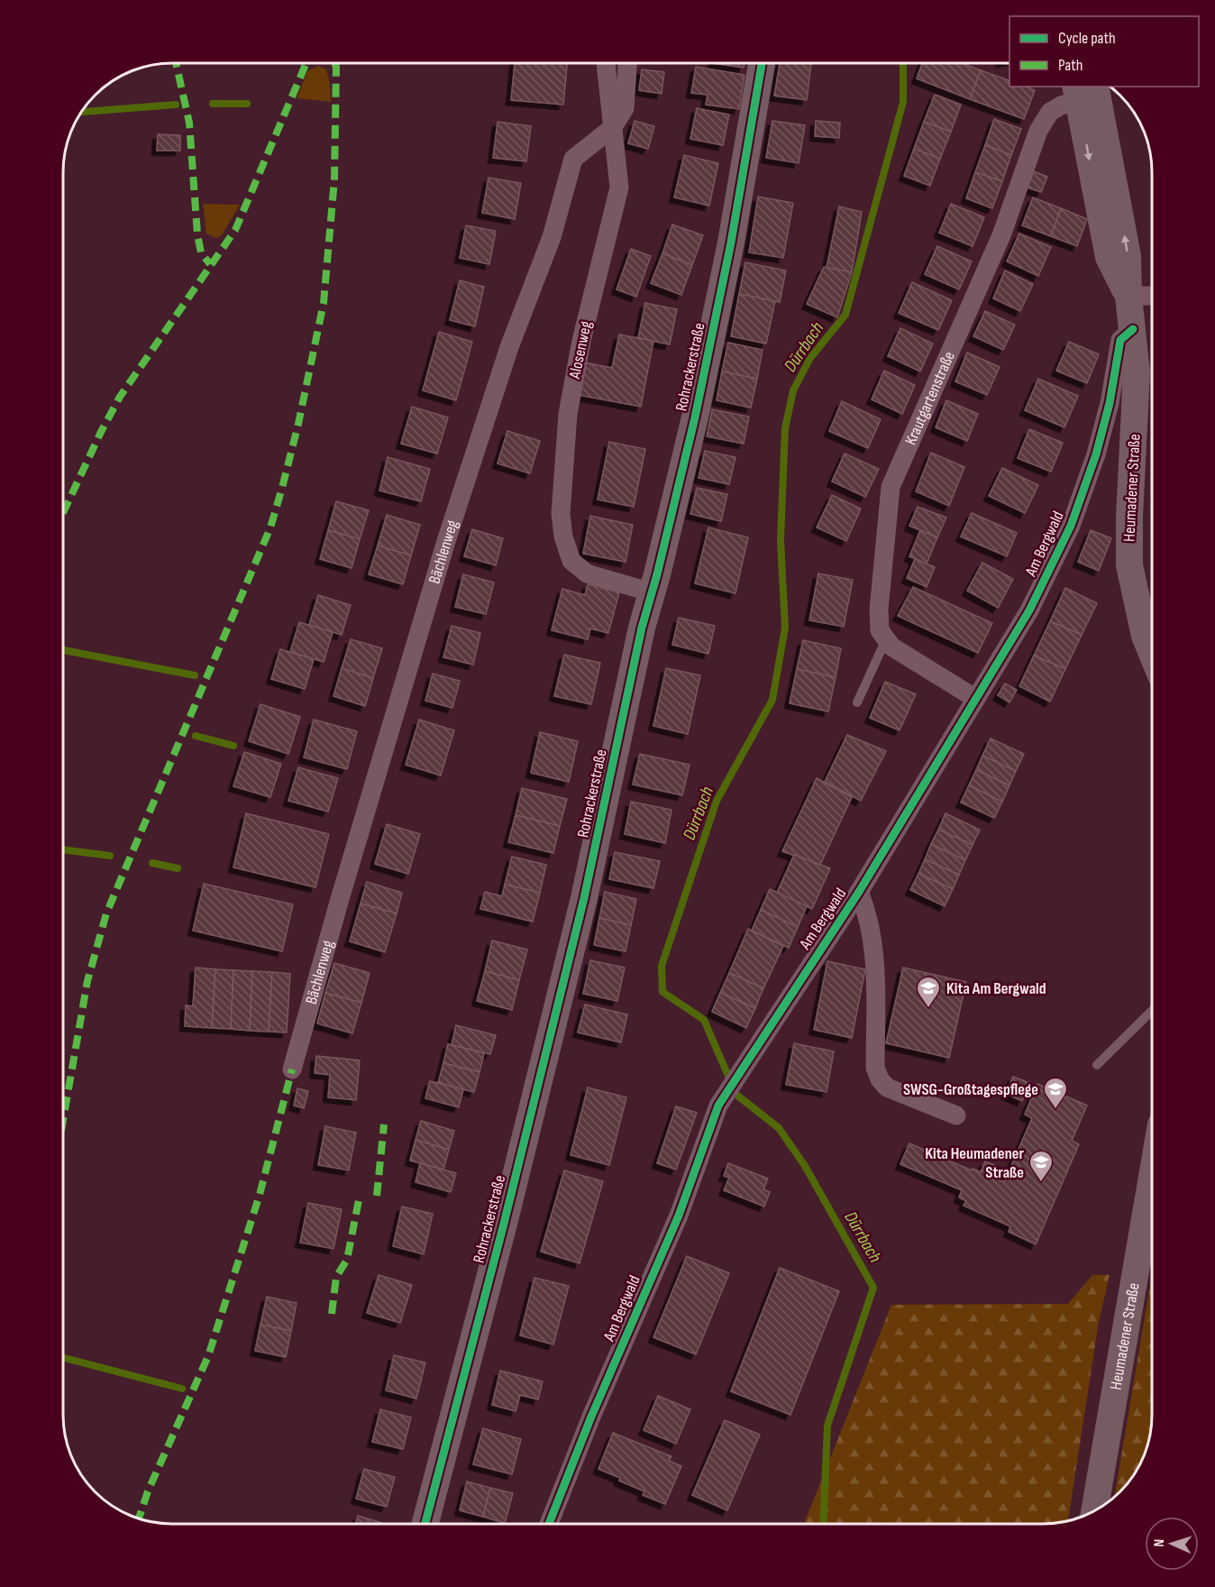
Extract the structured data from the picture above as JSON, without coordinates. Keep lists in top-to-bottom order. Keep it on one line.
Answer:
{"streets":{"street":["Alosenweg","Rohrackerstraße","Krautgartenstraße","Heumadener Straße","Am Bergwald","Bächlenweg"]},"crossings":[["Alosenweg","Rohrackerstraße"],["Alosenweg","Bächlenweg"],["Krautgartenstraße","Heumadener Straße"],["Heumadener Straße","Am Bergwald"]],"water":["Dürrbach"],"places":{"school or university":["Kita Am Bergwald","SWSG-Großtagespflege","Kita Heumadener Straße"]},"legend":["Cycle path","Path"],"north":"left"}
